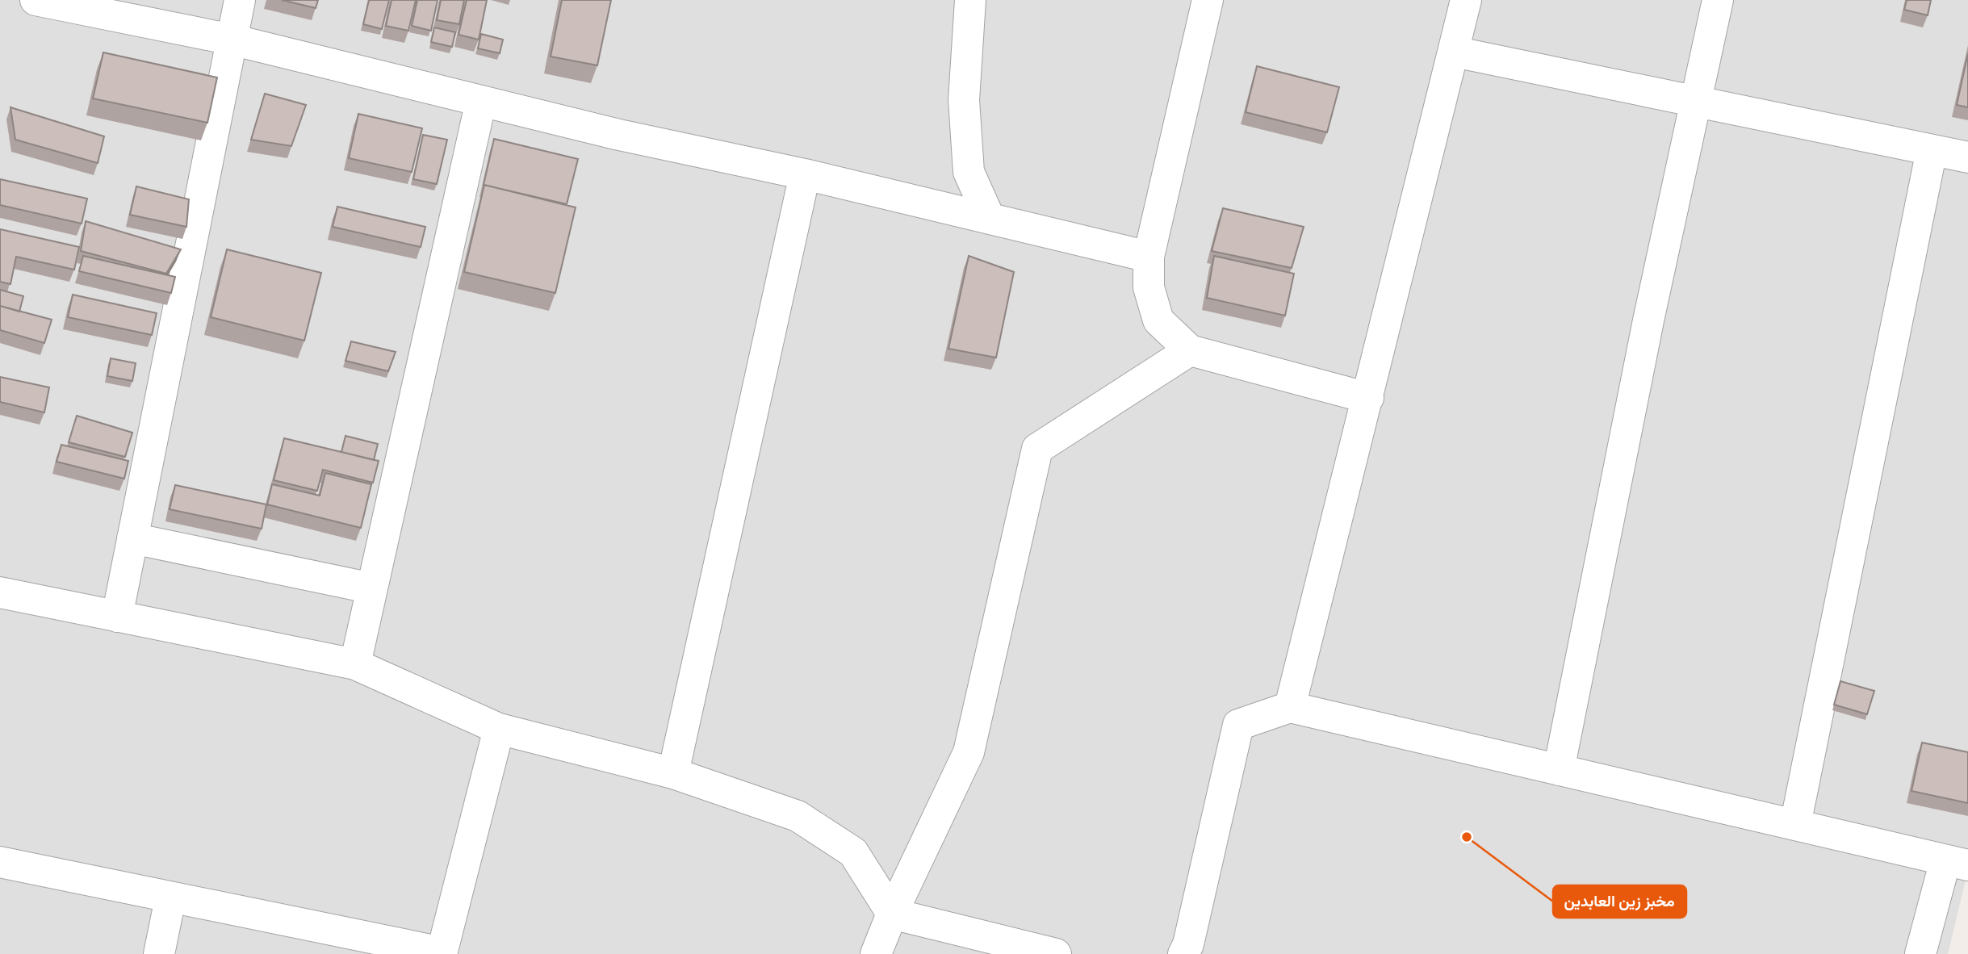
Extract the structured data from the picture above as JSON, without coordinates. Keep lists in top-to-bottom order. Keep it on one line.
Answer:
{"places":["مخبز زين العابدين"]}
